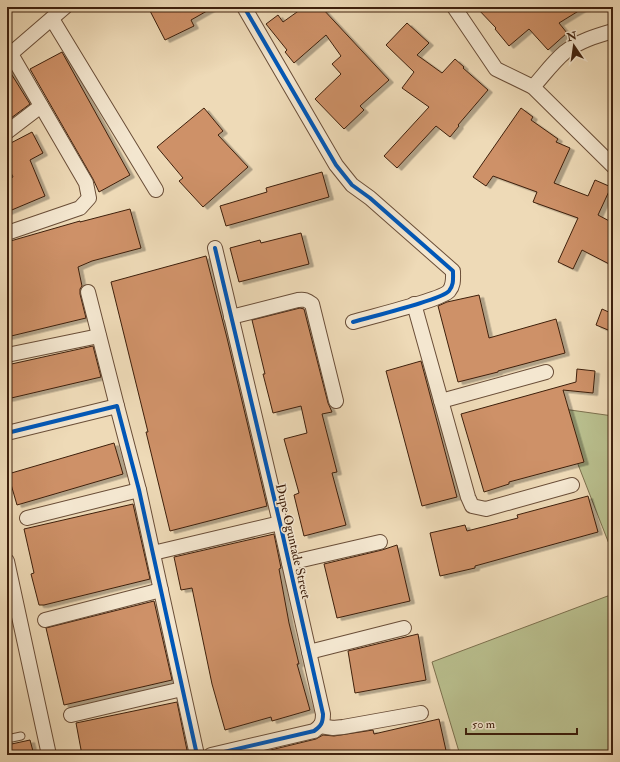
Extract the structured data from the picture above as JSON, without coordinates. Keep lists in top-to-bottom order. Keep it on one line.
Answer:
{"streets":{"street":["Dupe Oguntade Street"]},"scale_bar":"50 m","north":"top"}
